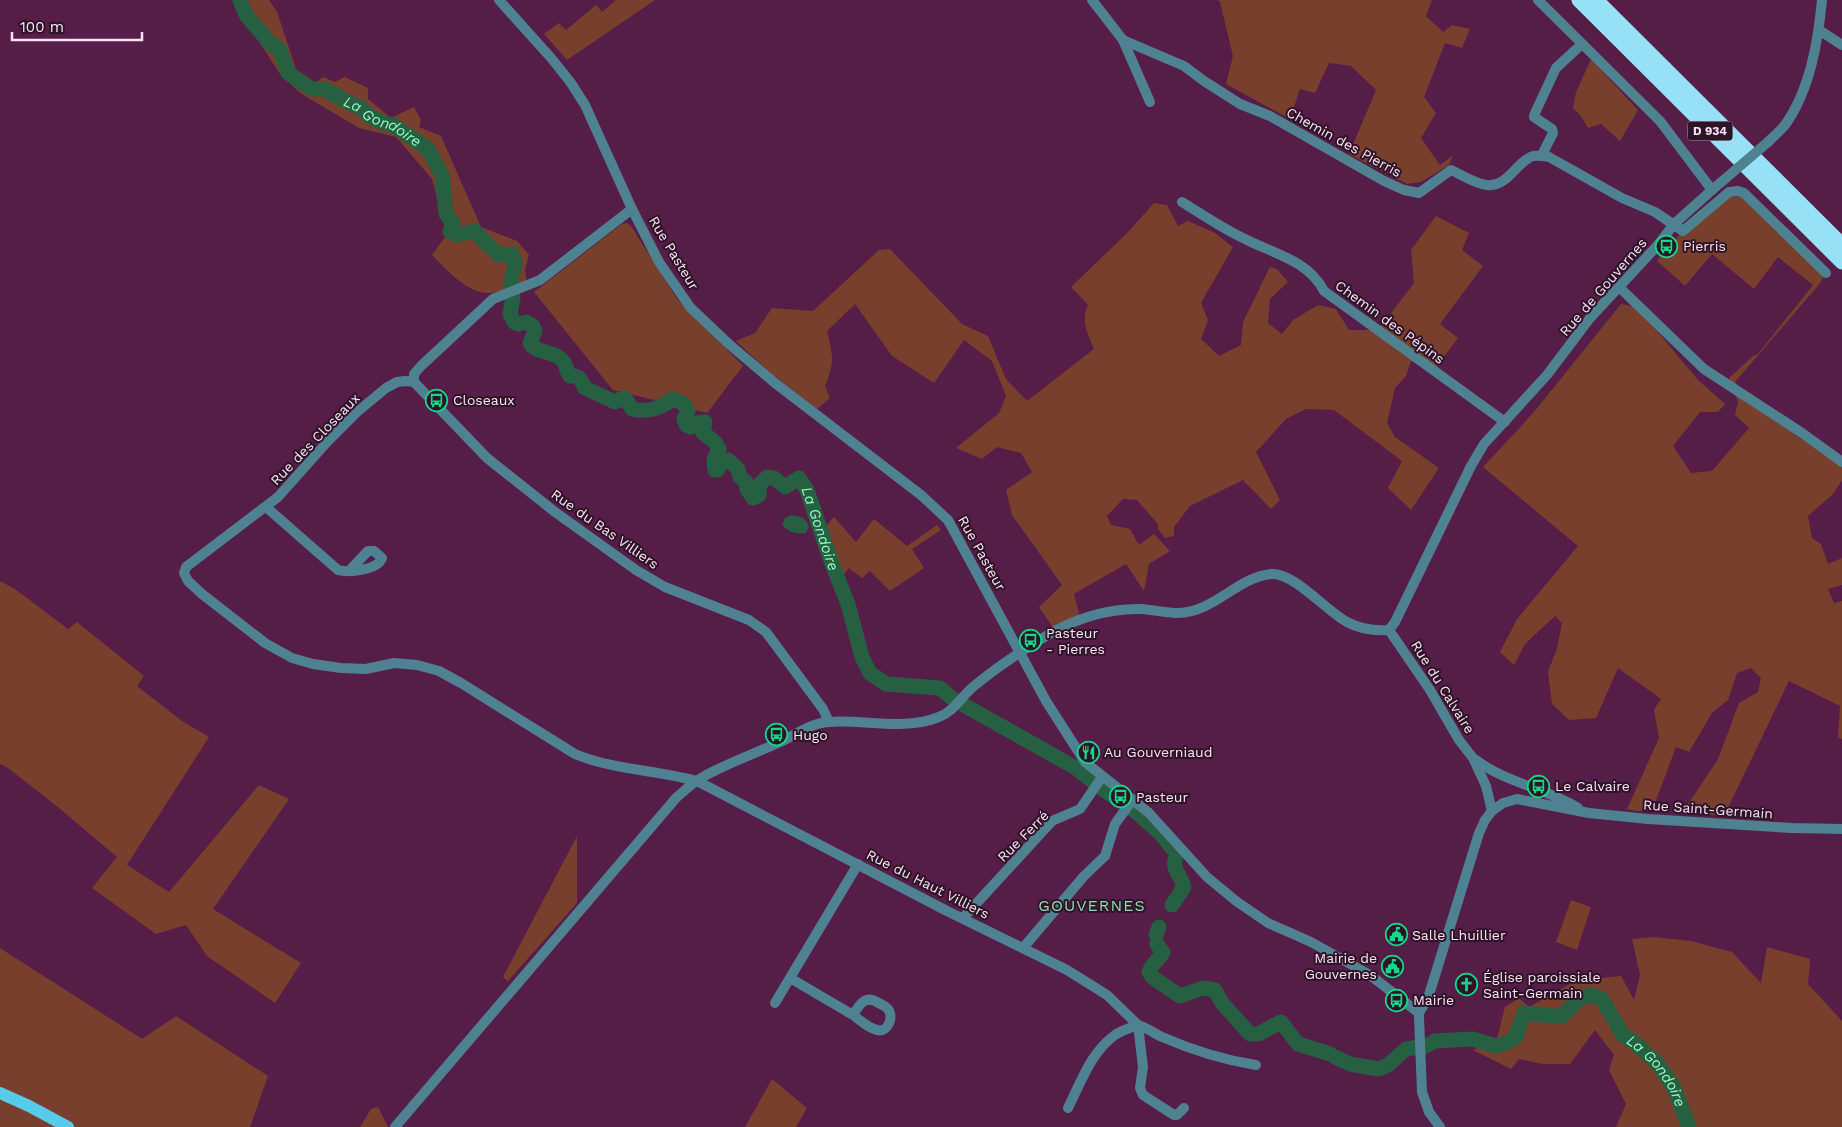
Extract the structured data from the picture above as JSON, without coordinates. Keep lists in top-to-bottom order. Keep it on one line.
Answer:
{"streets":{"highway":["D 934"],"street":["Chemin des Pierris","Rue Pasteur","Rue de Gouvernes","Chemin des Pépins","Rue des Closeaux","Rue du Bas Villiers","Rue du Calvaire","Rue Saint-Germain","Rue Ferré","Rue du Haut Villiers"]},"crossings":[["Rue Pasteur","Rue Ferré"],["Rue de Gouvernes","Chemin des Pépins"],["Rue de Gouvernes","Rue du Calvaire"],["Rue des Closeaux","Rue du Bas Villiers"],["Rue des Closeaux","Rue du Haut Villiers"],["Rue du Calvaire","Rue Saint-Germain"],["Rue Ferré","Rue du Haut Villiers"]],"districts":["GOUVERNES"],"water":["La Gondoire"],"places":{"bus stop":["Pierris","Closeaux","Pasteur - Pierres","Hugo","Le Calvaire","Pasteur","Mairie"],"restaurant":["Au Gouverniaud"],"public building":["Salle Lhuillier","Mairie de Gouvernes"],"church":["Église paroissiale Saint-Germain"]},"scale_bar":"100 m"}
